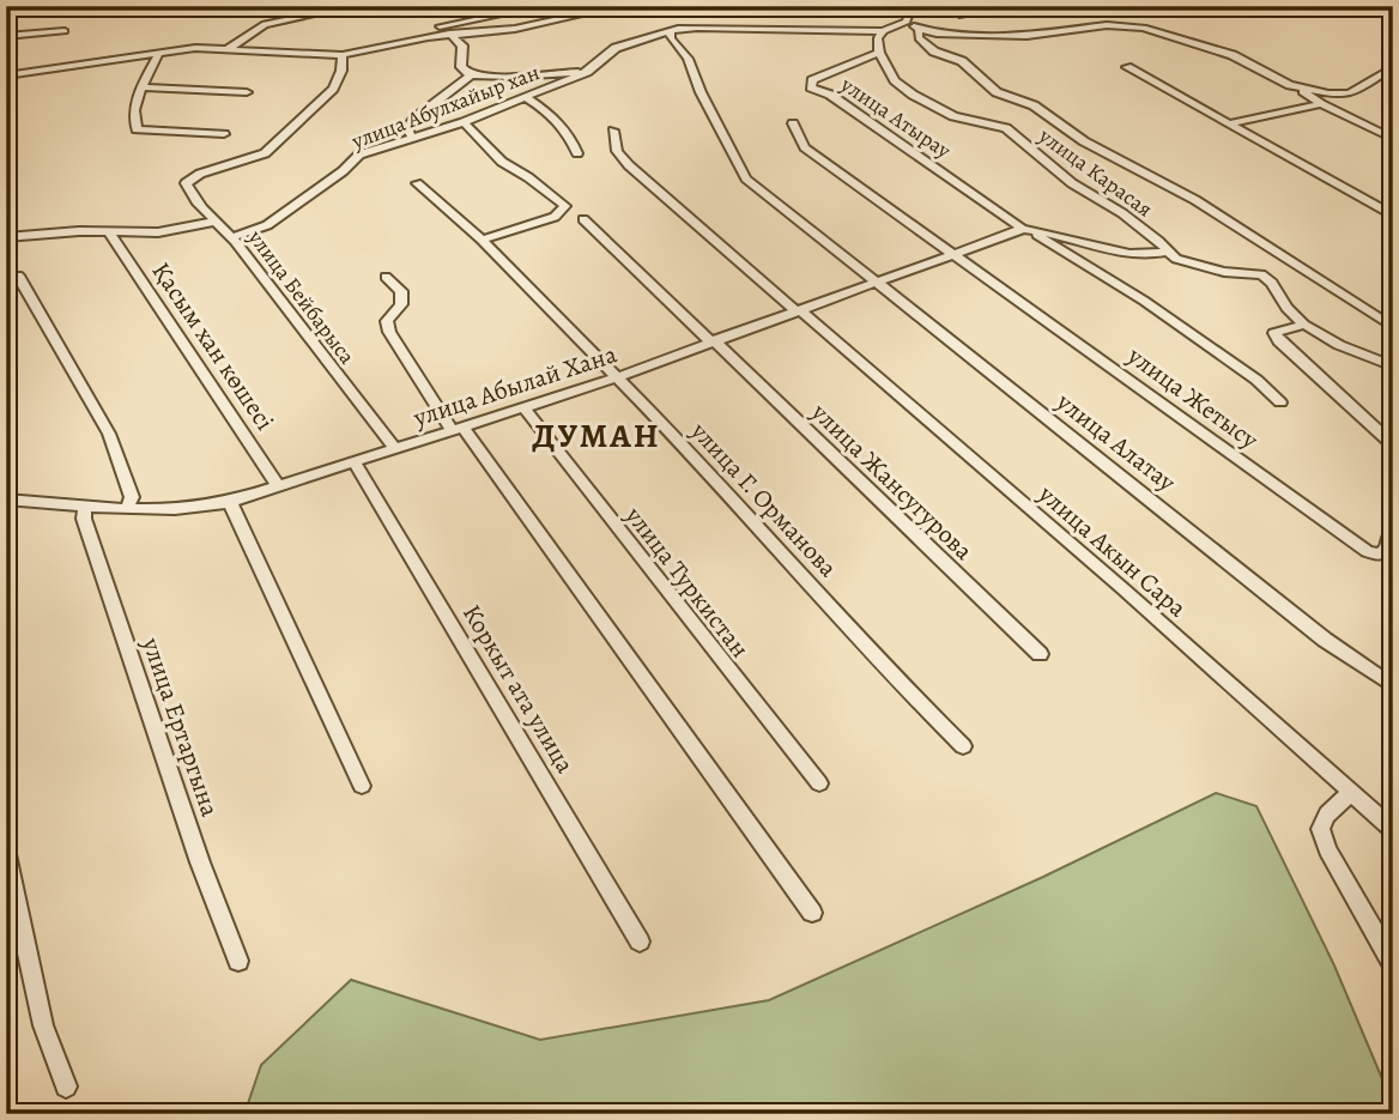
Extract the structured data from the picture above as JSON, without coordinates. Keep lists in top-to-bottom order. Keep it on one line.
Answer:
{"streets":{"street":["улица Абулхайыр хан","улица Атырау","улица Карасая","улица Бейбарыса","Қасым хан көшесі","улица Абылай Хана","улица Жетысу","улица Алатау","улица Жансугурова","улица Г. Орманова","улица Акын Сара","улица Туркистан","Коркыт ата улица","улица Ертаргына"]},"crossings":[["улица Абулхайыр хан","улица Бейбарыса"],["улица Атырау","улица Карасая"],["улица Атырау","улица Абылай Хана"],["улица Бейбарыса","улица Абылай Хана"],["Қасым хан көшесі","улица Абылай Хана"],["улица Абылай Хана","улица Жетысу"],["улица Абылай Хана","улица Алатау"],["улица Абылай Хана","улица Жансугурова"],["улица Абылай Хана","улица Г. Орманова"],["улица Абылай Хана","улица Акын Сара"],["улица Абылай Хана","улица Туркистан"],["улица Абылай Хана","Коркыт ата улица"],["улица Абылай Хана","улица Ертаргына"]],"districts":["ДУМАН"]}
